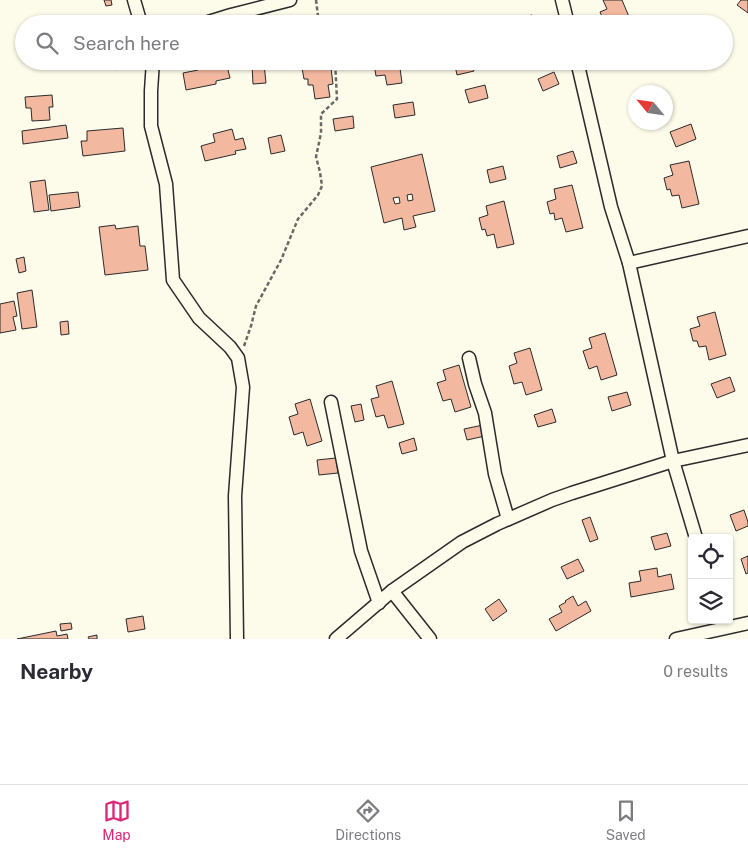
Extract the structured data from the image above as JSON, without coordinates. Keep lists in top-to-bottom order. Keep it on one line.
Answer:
{"north":"top left","page":{"search":"Search here","heading":["Nearby","0 results"],"nav":["Map","Directions","Saved"]}}
